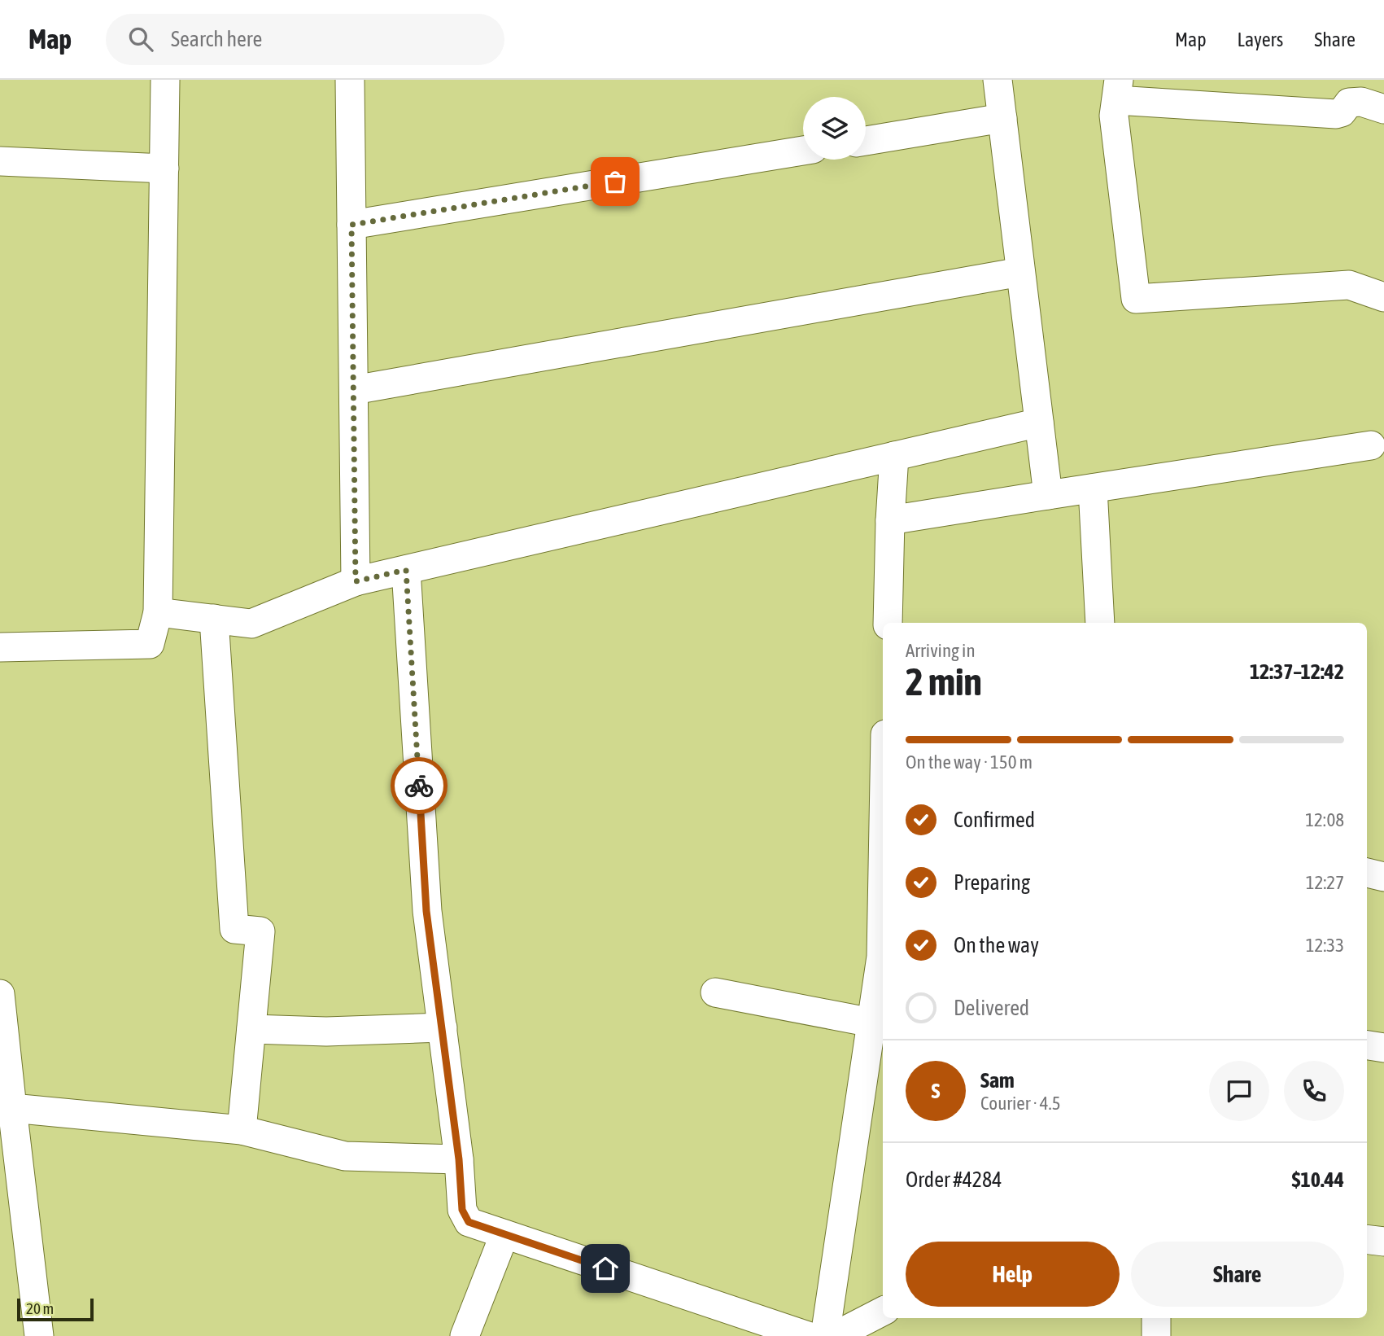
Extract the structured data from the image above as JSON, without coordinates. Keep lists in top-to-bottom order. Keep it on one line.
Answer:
{"scale_bar":"20 m","page":{"header":"Map","search":"Search here","nav":["Map","Layers","Share"],"heading":["2 min","Arriving in","12:37–12:42"],"panel":["Sam","Courier · 4.5","Order #4284","$10.44"],"bar":"On the way · 150 m","list":[["Confirmed","12:08"],["Preparing","12:27"],["On the way","12:33"],"Delivered"],"round":"S","buttons":["Help","Share"],"scale":"20 m"}}
